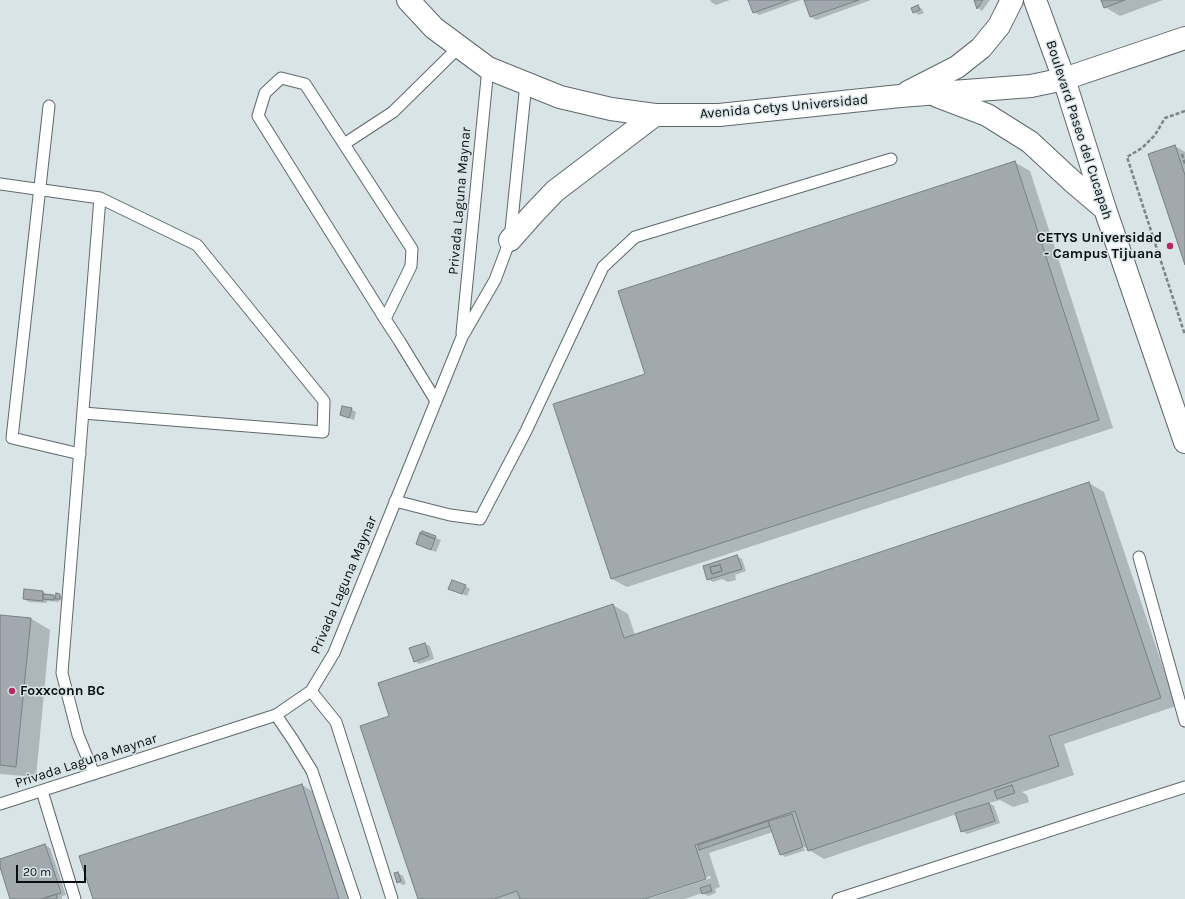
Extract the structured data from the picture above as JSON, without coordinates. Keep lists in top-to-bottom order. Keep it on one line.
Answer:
{"streets":{"main road":["Avenida Cetys Universidad","Boulevard Paseo del Cucapah"],"lane":["Privada Laguna Maynar"]},"crossings":[["Avenida Cetys Universidad","Boulevard Paseo del Cucapah"],["Avenida Cetys Universidad","Privada Laguna Maynar"]],"places":["CETYS Universidad - Campus Tijuana","Foxxconn BC"],"scale_bar":"20 m"}
